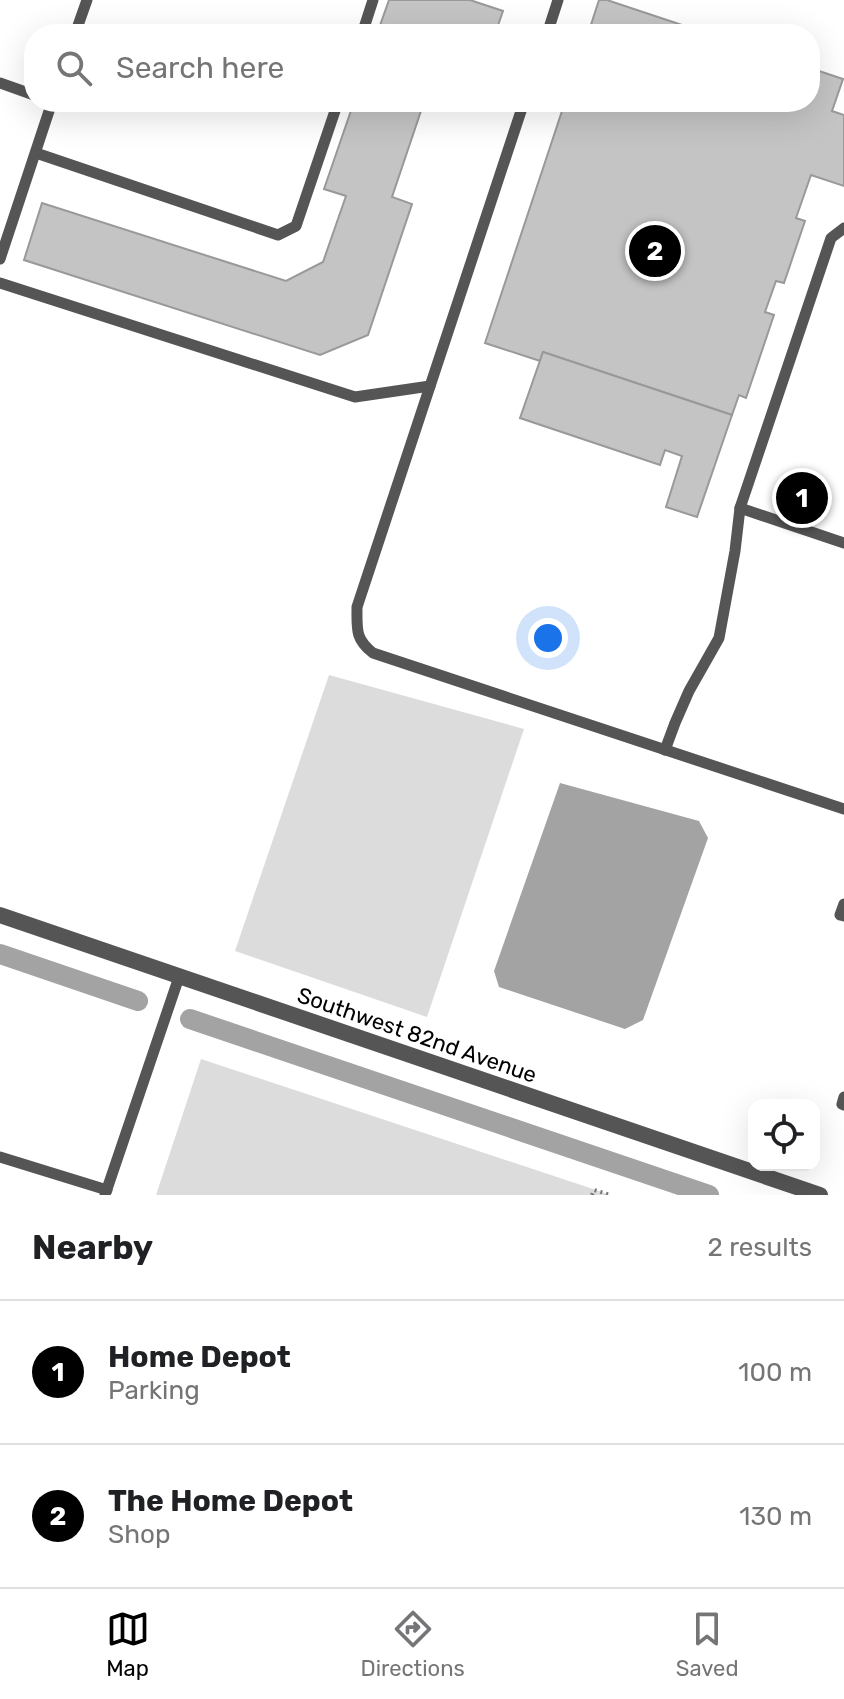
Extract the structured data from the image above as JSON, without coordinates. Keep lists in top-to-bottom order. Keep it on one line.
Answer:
{"streets":{"street":["Southwest 82nd Avenue"]},"page":{"search":"Search here","pins":["2","1"],"heading":["Nearby","2 results"],"list":[{"mark":"1","name":"Home Depot","note":"Parking","value":"100 m"},{"mark":"2","name":"The Home Depot","note":"Shop","value":"130 m"}],"nav":["Map","Directions","Saved"]}}
